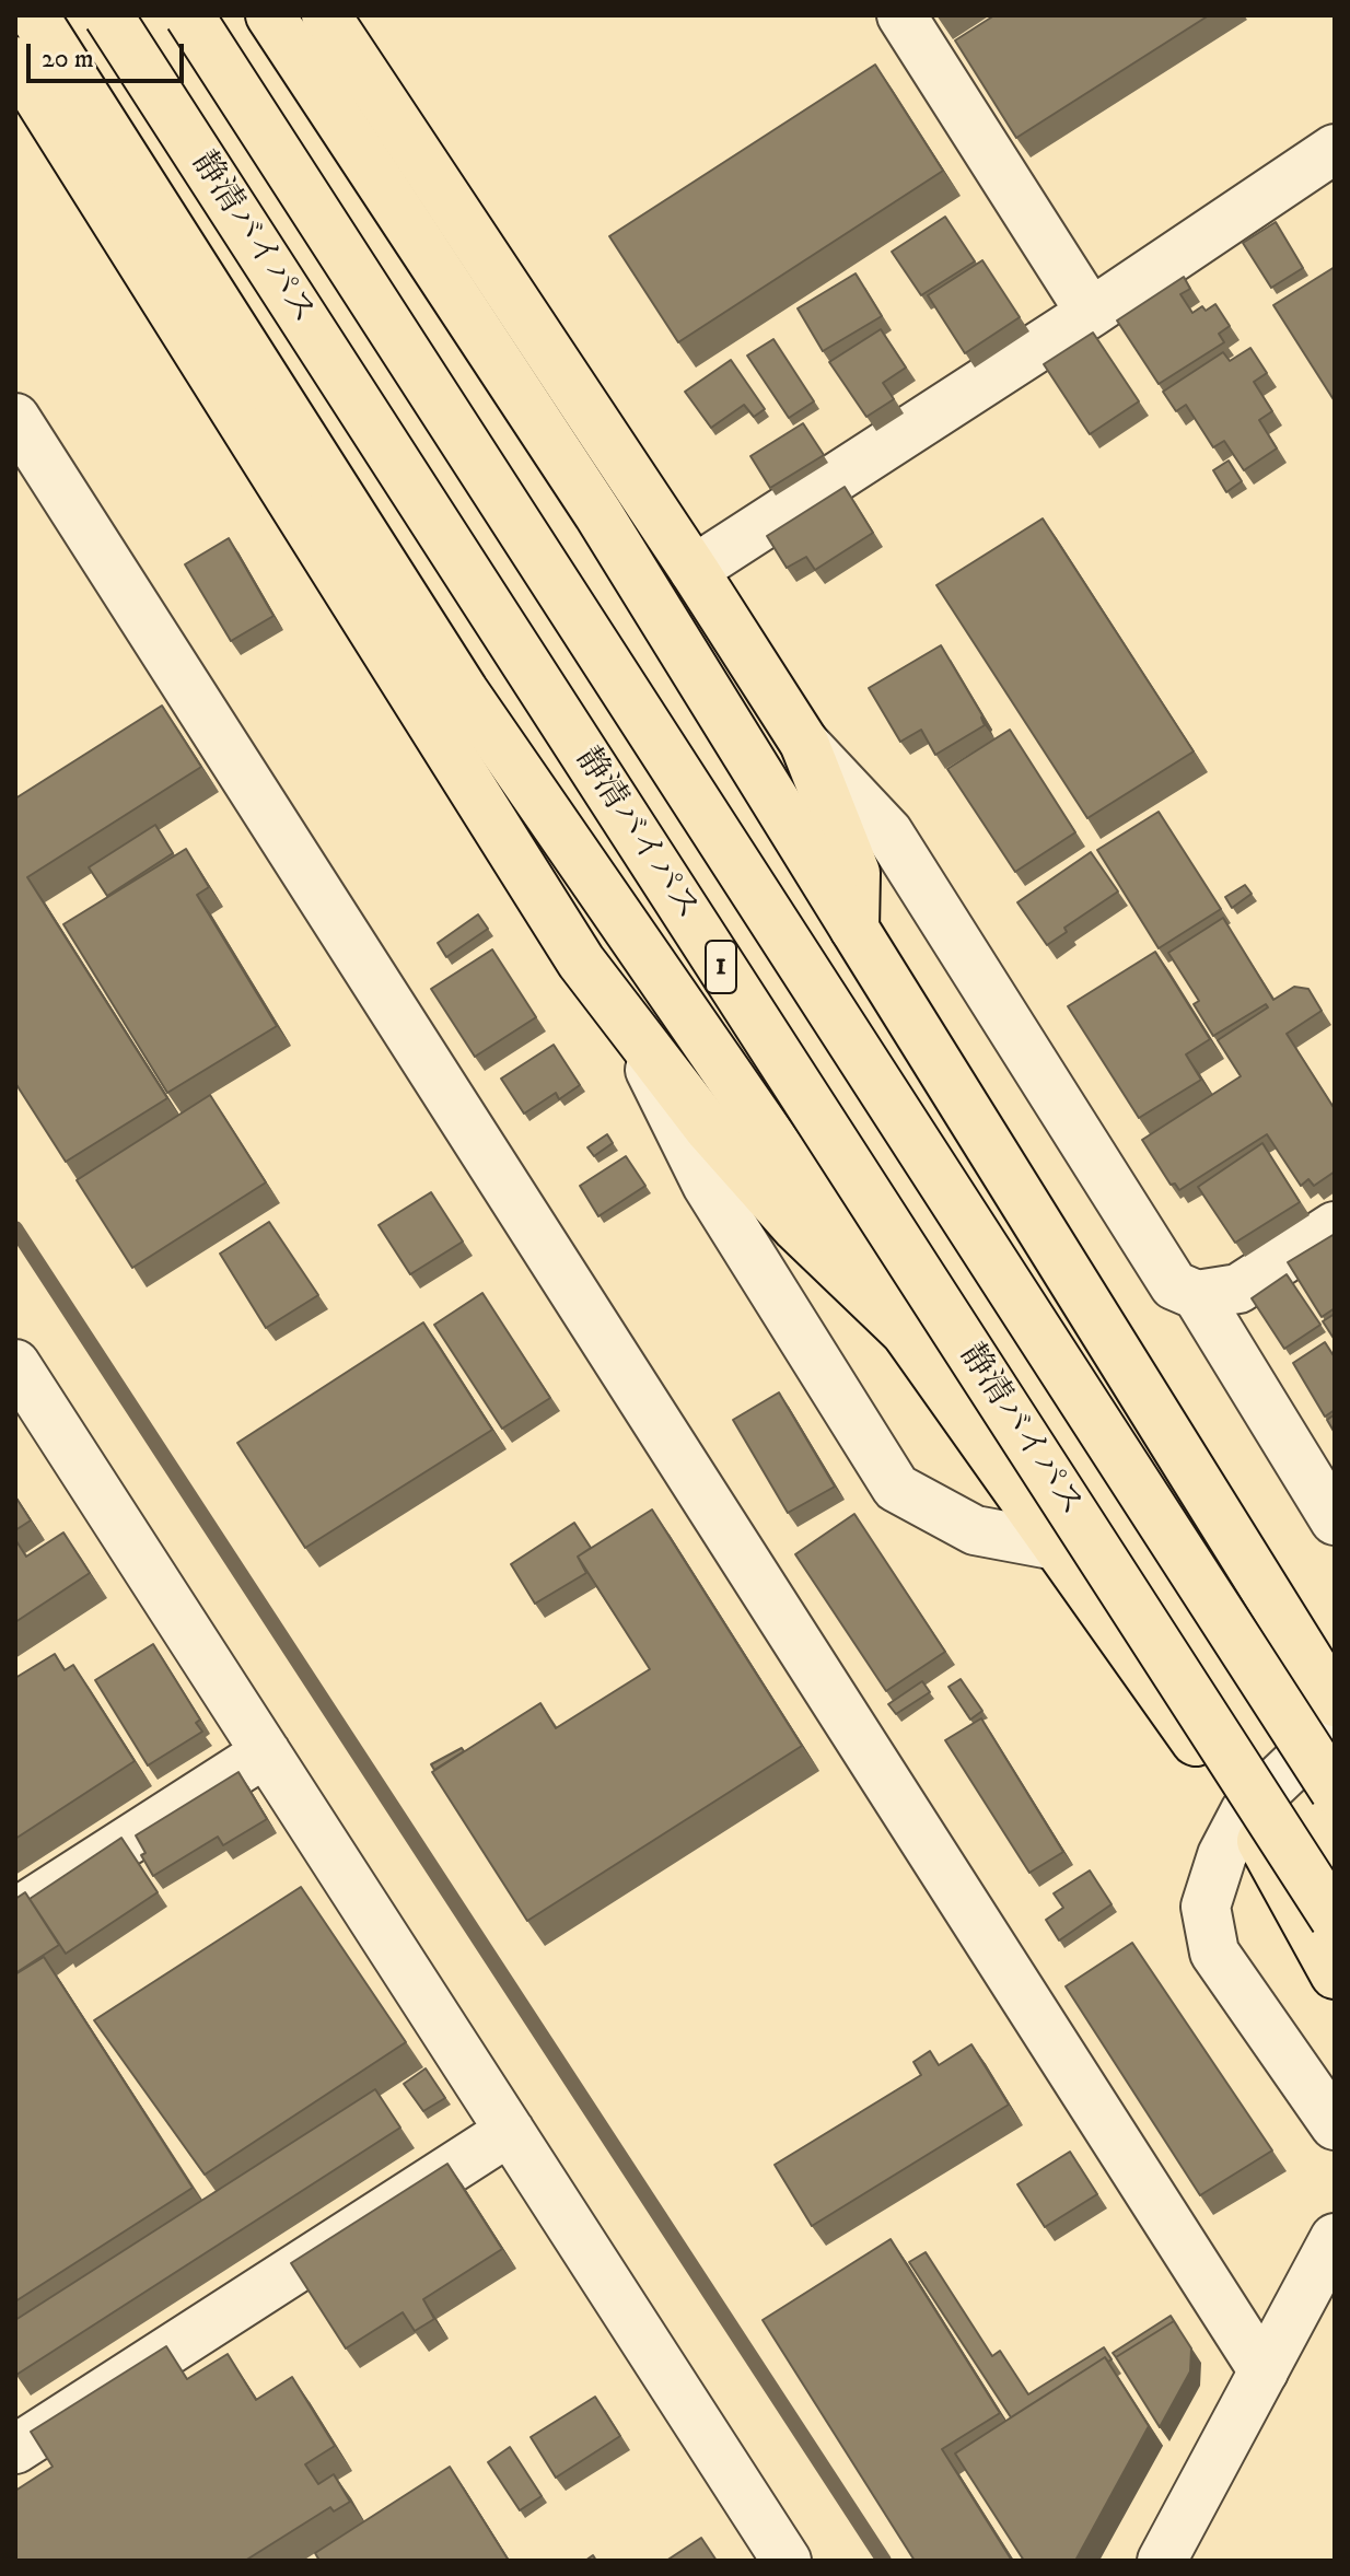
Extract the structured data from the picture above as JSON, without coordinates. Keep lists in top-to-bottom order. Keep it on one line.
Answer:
{"streets":{"highway":["静清バイパス","1"]},"scale_bar":"20 m"}
